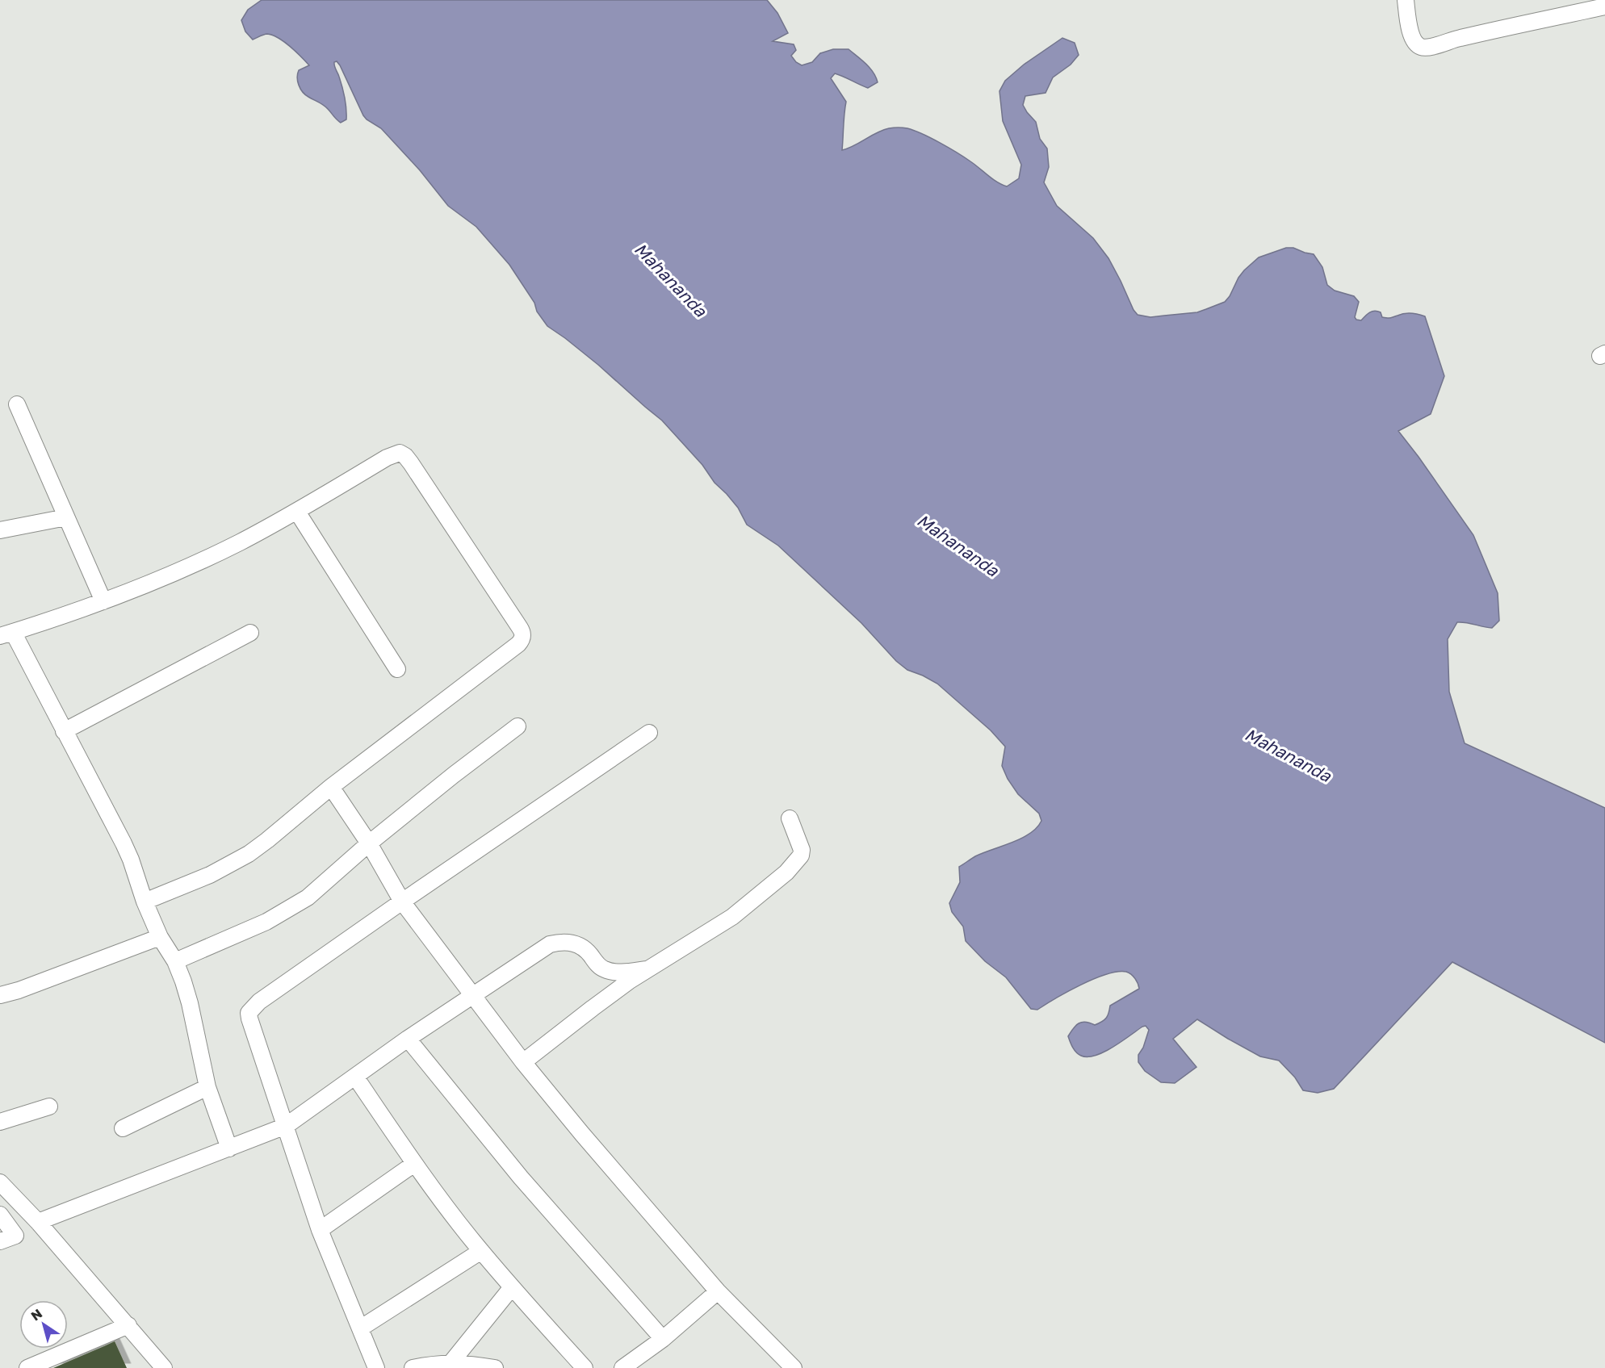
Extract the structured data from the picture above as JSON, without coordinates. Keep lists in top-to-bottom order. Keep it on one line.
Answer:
{"water":["Mahananda"],"north":"top left"}
